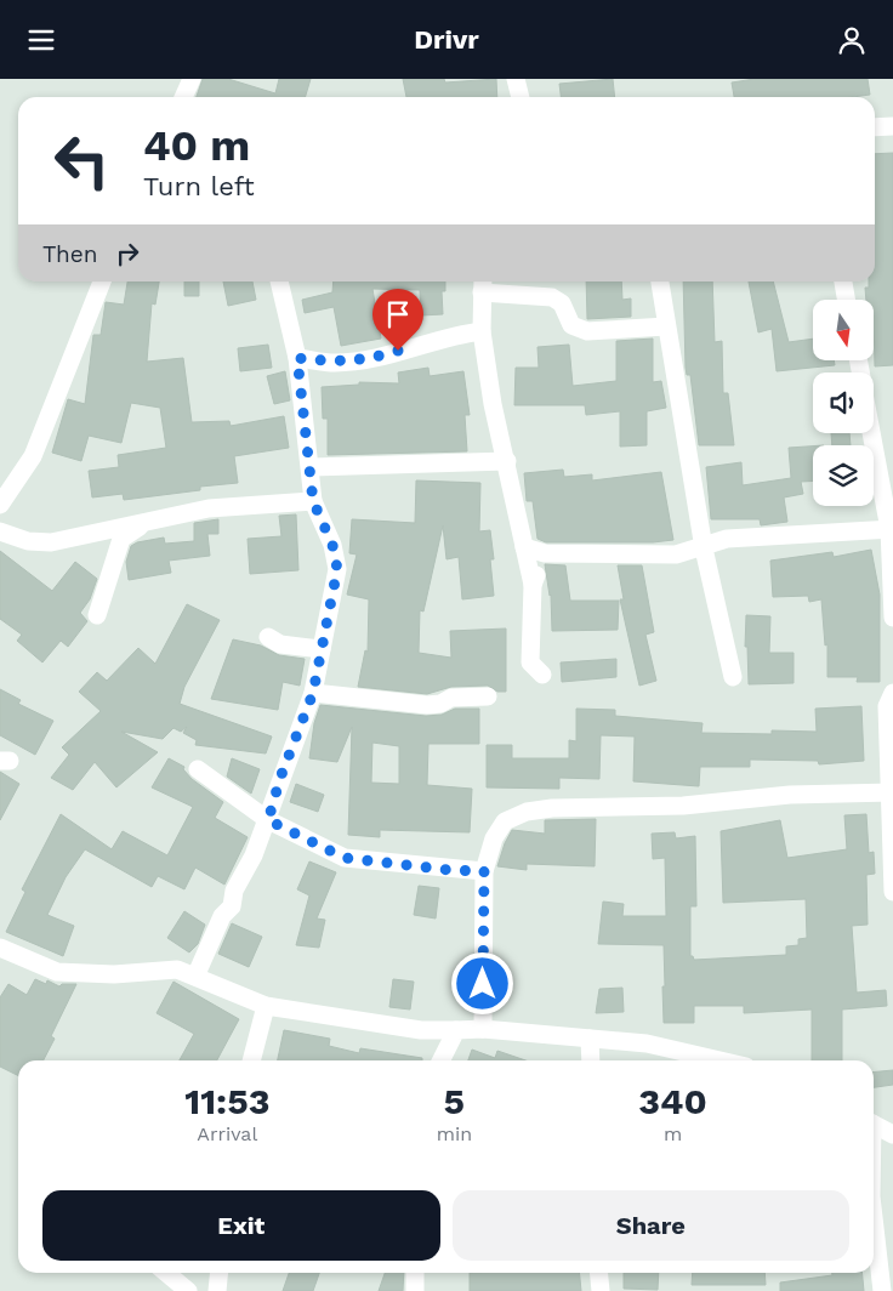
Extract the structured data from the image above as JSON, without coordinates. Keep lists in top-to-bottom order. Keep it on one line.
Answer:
{"north":"bottom","page":{"header":"Drivr","turn":["40 m","Turn left"],"then":"Then","eta":["11:53","Arrival","5","min","340","m"],"buttons":["Exit","Share"]}}
